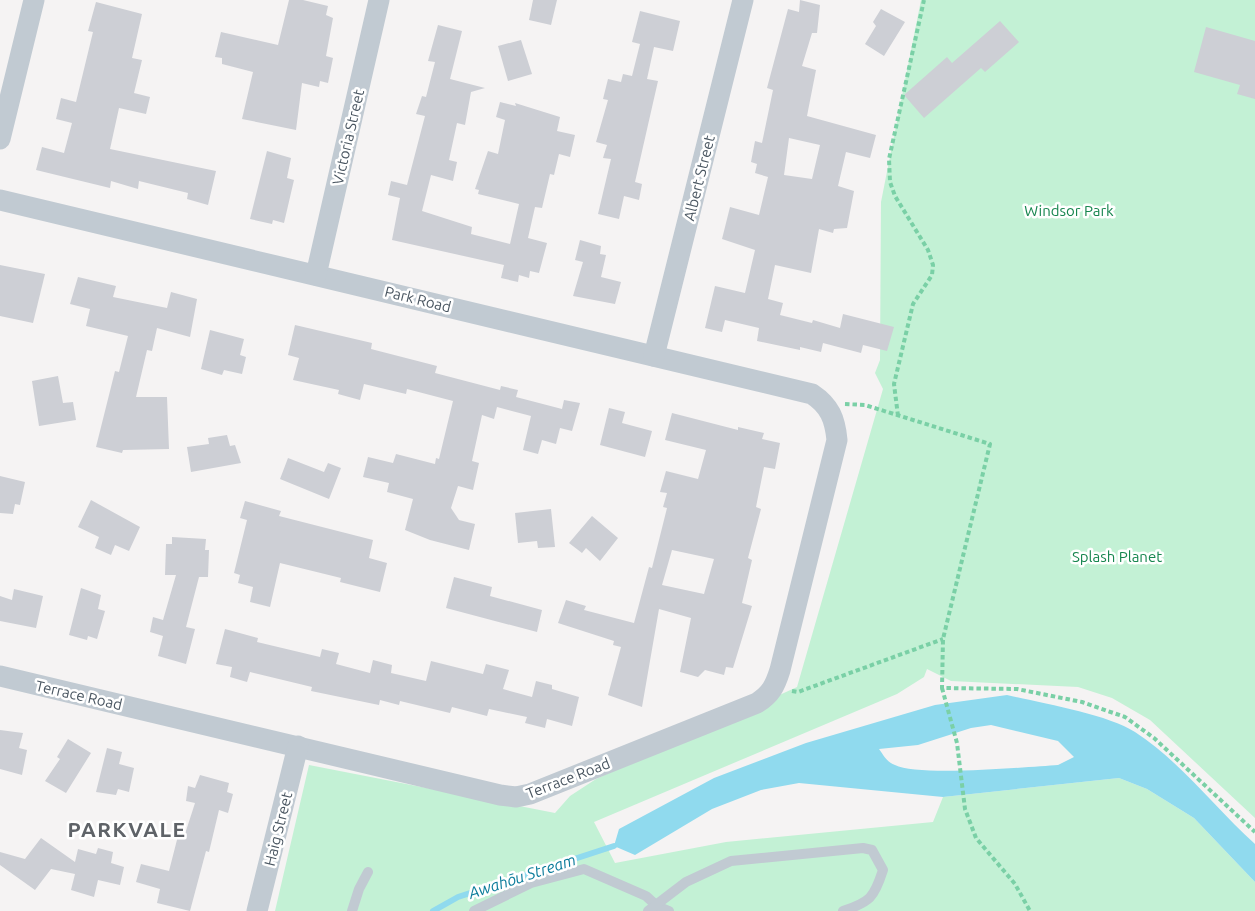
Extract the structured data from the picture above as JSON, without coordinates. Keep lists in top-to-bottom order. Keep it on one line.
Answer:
{"streets":{"street":["Victoria Street","Albert Street","Park Road","Terrace Road","Haig Street"]},"crossings":[["Victoria Street","Park Road"],["Albert Street","Park Road"],["Terrace Road","Haig Street"]],"districts":["PARKVALE"],"water":["Awahōu Stream"],"parks":["Windsor Park","Splash Planet"]}
